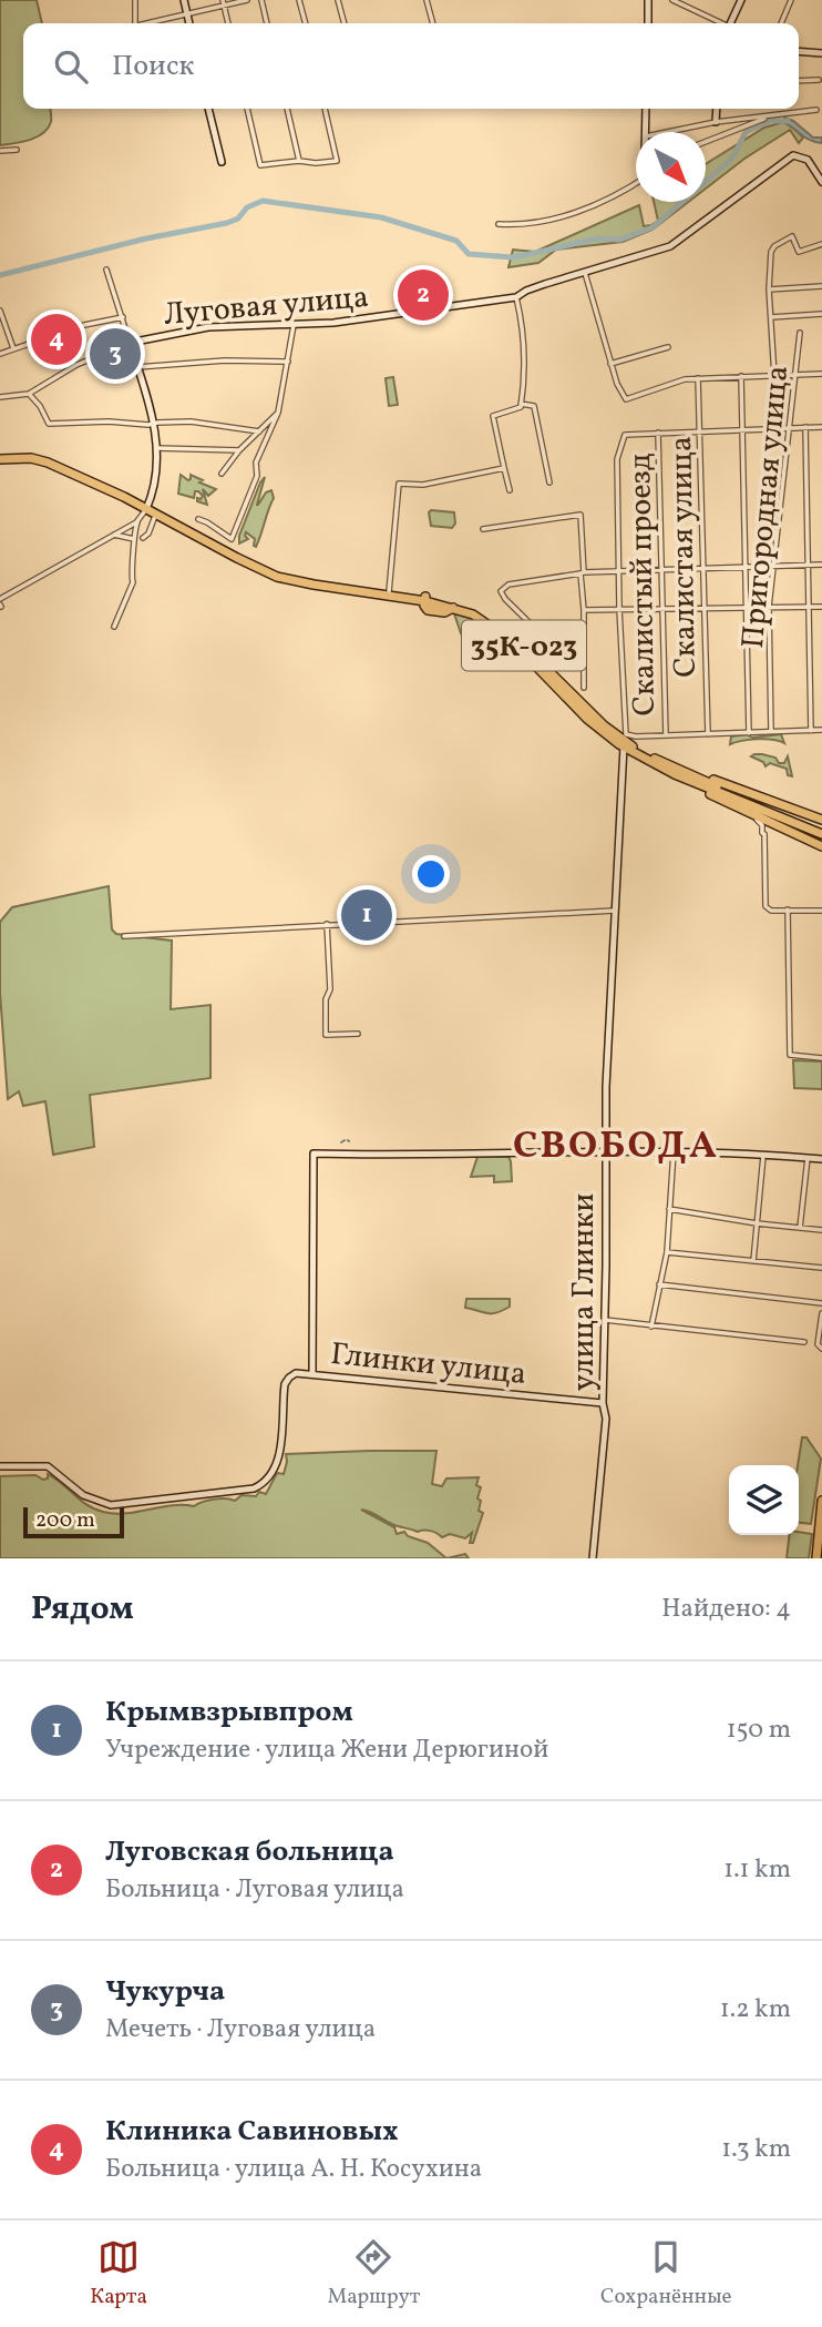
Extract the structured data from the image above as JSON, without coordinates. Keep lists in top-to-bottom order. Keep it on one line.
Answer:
{"streets":{"main road":["Луговая улица","35К-023","улица Глинки","Глинки улица"],"street":["Пригородная улица","Скалистая улица","Скалистый проезд"]},"crossings":[["35К-023","улица Глинки"],["улица Глинки","Глинки улица"]],"districts":["СВОБОДА"],"scale_bar":"200 m","north":"bottom right","page":{"search":"Поиск","pins":["2","4","3","1"],"scale":"200 m","heading":["Рядом","Найдено: 4"],"list":[{"mark":"1","name":"Крымвзрывпром","note":"Учреждение · улица Жени Дерюгиной","value":"150 m"},{"mark":"2","name":"Луговская больница","note":"Больница · Луговая улица","value":"1.1 km"},{"mark":"3","name":"Чукурча","note":"Мечеть · Луговая улица","value":"1.2 km"},{"mark":"4","name":"Клиника Савиновых","note":"Больница · улица А. Н. Косухина","value":"1.3 km"}],"nav":["Карта","Маршрут","Сохранённые"]}}
